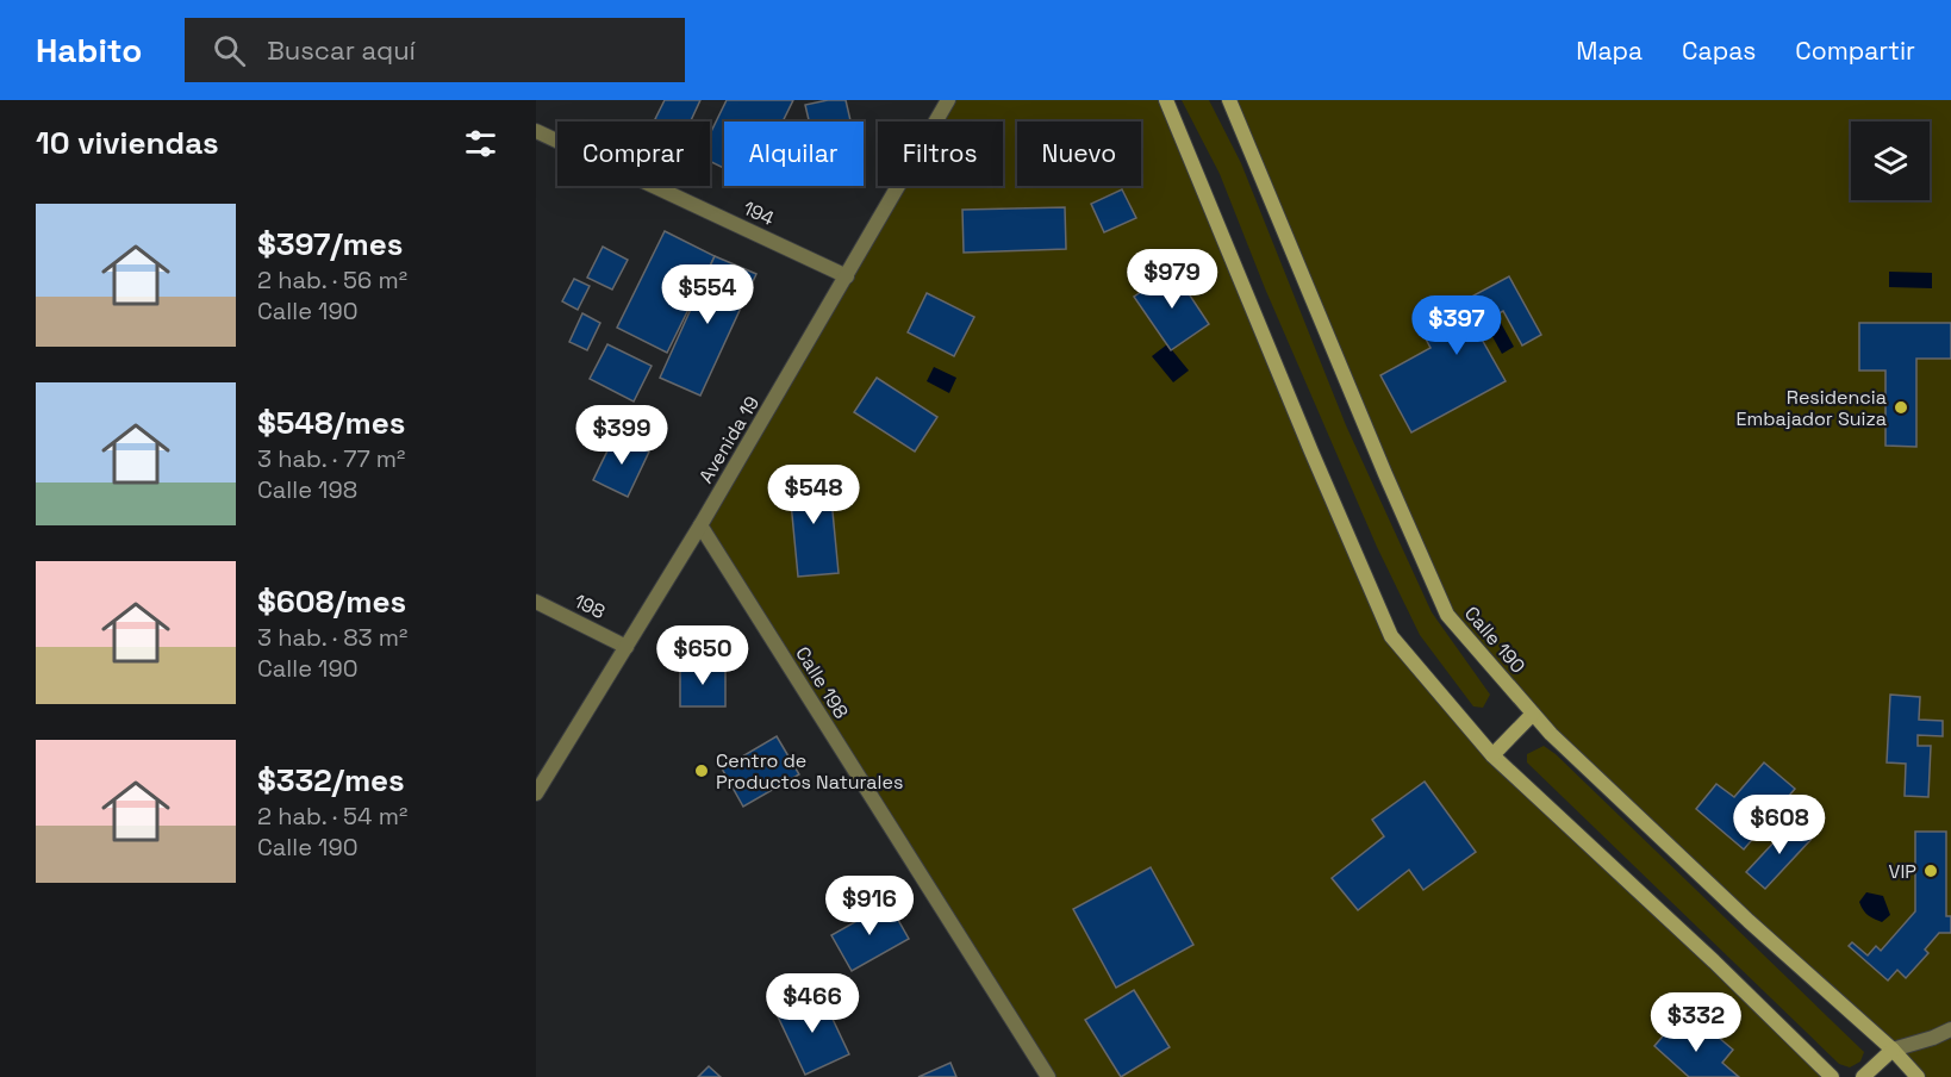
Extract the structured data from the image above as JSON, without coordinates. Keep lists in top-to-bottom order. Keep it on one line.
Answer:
{"streets":{"main road":["Calle 190"],"street":["194","Avenida 19","198","Calle 198"]},"crossings":[["194","Avenida 19"],["Avenida 19","198"],["Avenida 19","Calle 198"]],"places":["Residencia Embajador Suiza","Centro de Productos Naturales","VIP"],"page":{"header":"Habito","search":"Buscar aquí","nav":["Mapa","Capas","Compartir"],"heading":"10 viviendas","chip":["Comprar","Alquilar","Filtros","Nuevo"],"list":[{"name":"$397/mes","note":"2 hab. · 56 m² · Calle 190"},{"name":"$548/mes","note":"3 hab. · 77 m² · Calle 198"},{"name":"$608/mes","note":"3 hab. · 83 m² · Calle 190"},{"name":"$332/mes","note":"2 hab. · 54 m² · Calle 190"}],"price":["$979","$554","$397","$399","$548","$650","$608","$916","$466","$332"]}}
